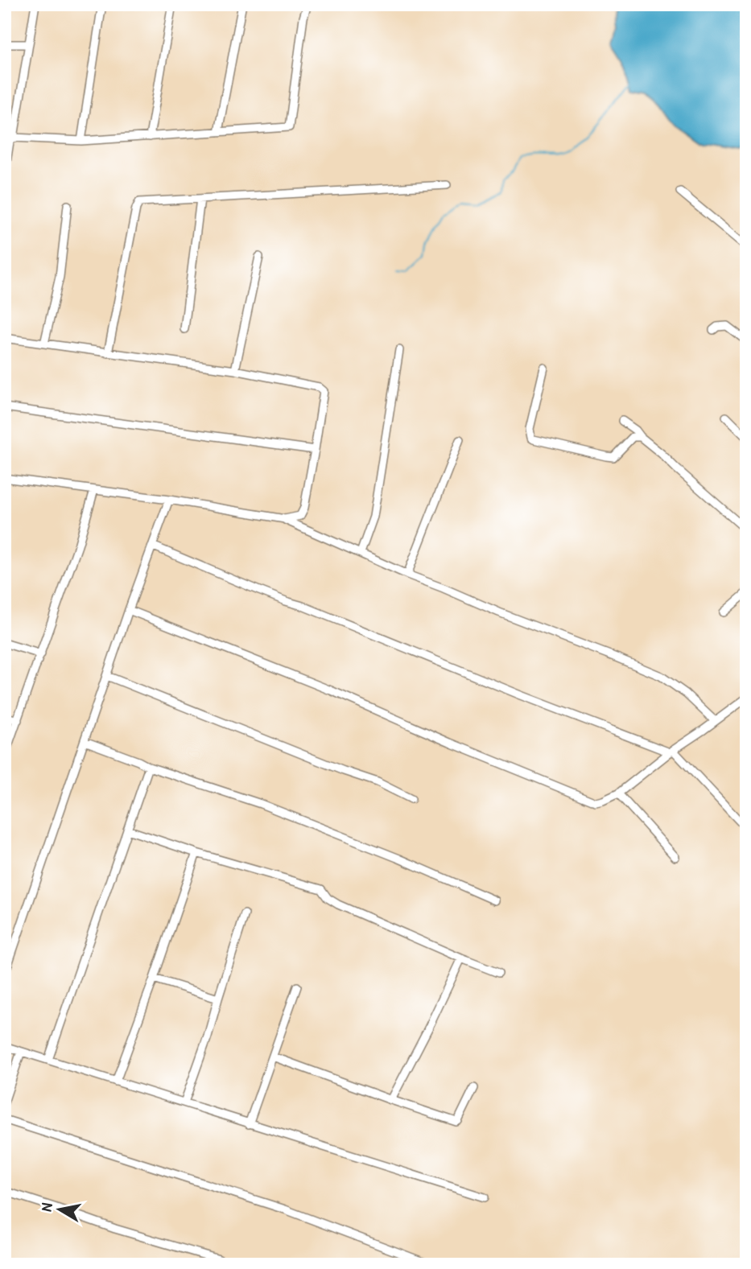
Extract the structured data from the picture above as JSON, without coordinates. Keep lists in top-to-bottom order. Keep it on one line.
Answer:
{"north":"left"}
